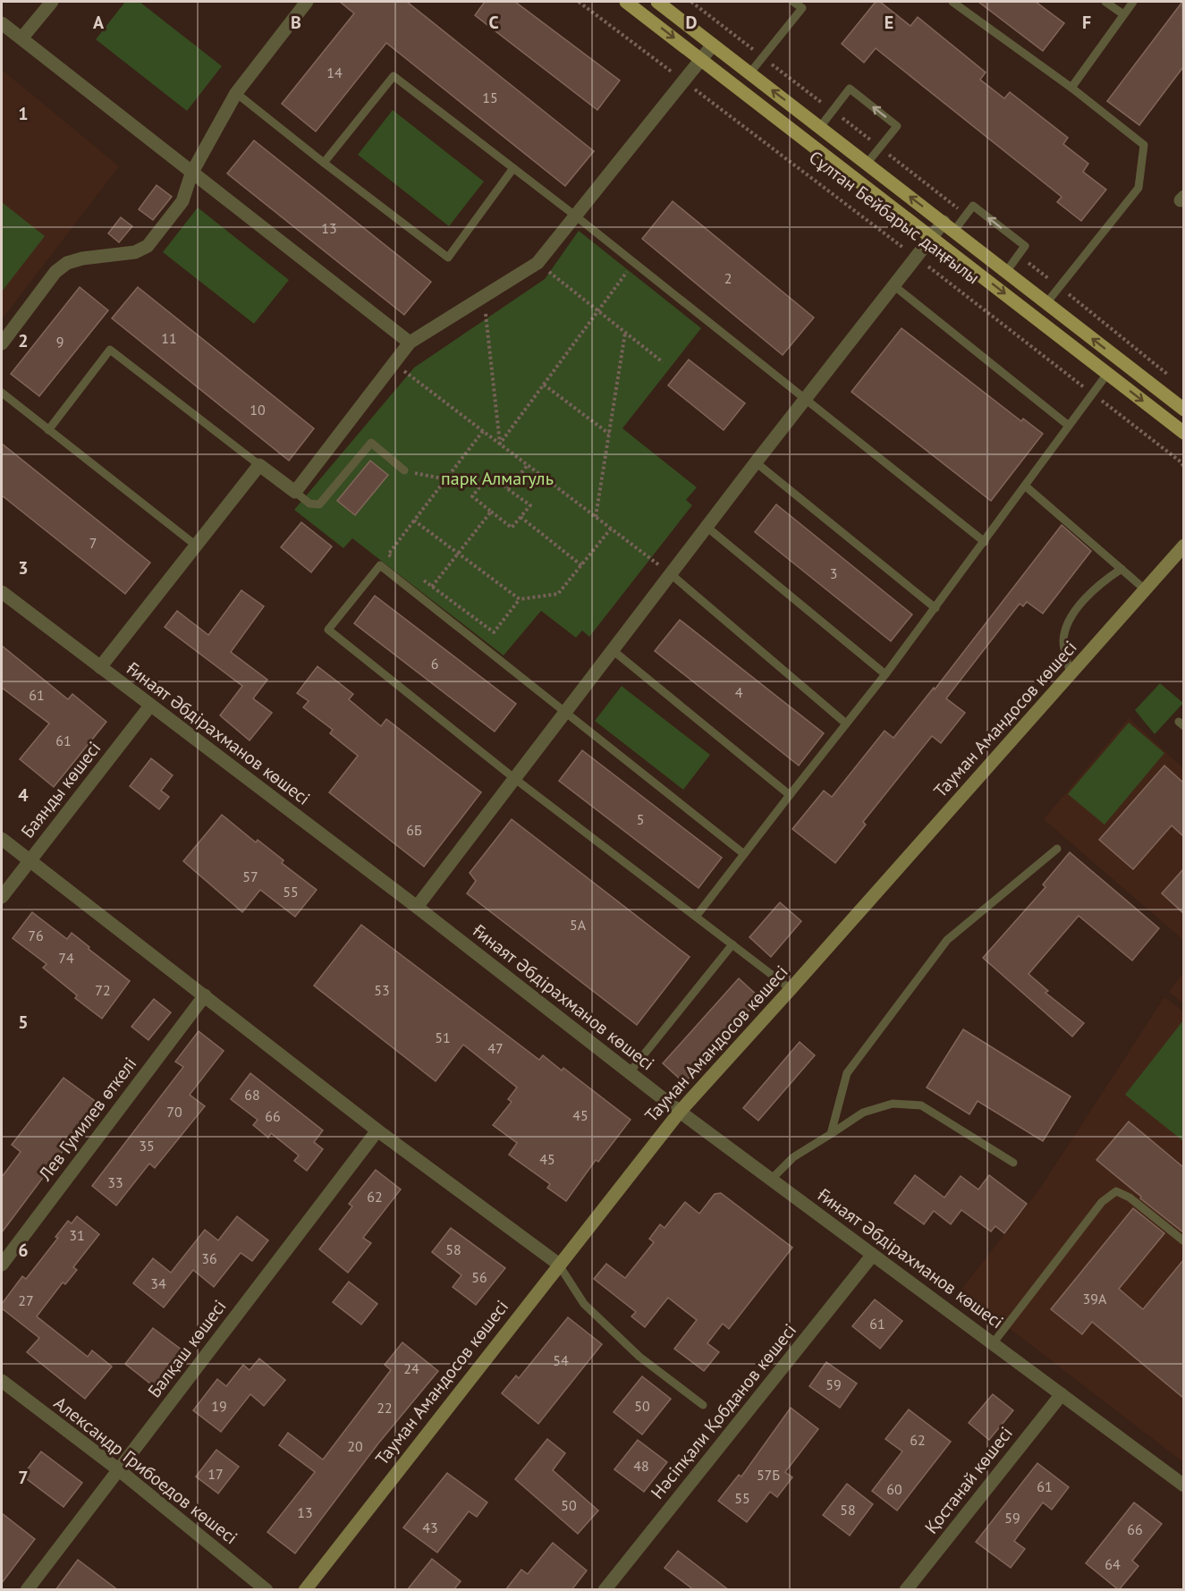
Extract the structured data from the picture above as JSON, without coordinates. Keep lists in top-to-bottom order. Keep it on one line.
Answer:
{"streets":{"main road":["Сұлтан Бейбарыс даңғылы","Тауман Амандосов көшесі"],"street":["Ғинаят Әбдірахманов көшесі","Баянды көшесі","Лев Гумилев өткелі","Балқаш көшесі","Нәсіпқали Қобданов көшесі","Александр Грибоедов көшесі","Қостанай көшесі"]},"crossings":[["Тауман Амандосов көшесі","Ғинаят Әбдірахманов көшесі"],["Ғинаят Әбдірахманов көшесі","Баянды көшесі"],["Ғинаят Әбдірахманов көшесі","Нәсіпқали Қобданов көшесі"],["Ғинаят Әбдірахманов көшесі","Қостанай көшесі"],["Балқаш көшесі","Александр Грибоедов көшесі"]],"parks":["парк Алмагуль"],"house_numbers":["14","15","13","2","11","9","10","7","3","6","4","61","61","5","6Б","57","55","5А","76","74","72","53","51","47","68","70","45","66","35","45","33","62","31","58","36","56","34","39А","27","61","54","24","59","19","50","22","62","20","48","17","57Б","61","60","55","50","58","13","59","43","66","64"],"grid":{"columns":["A","B","C","D","E","F"],"rows":["1","2","3","4","5","6","7"]}}
